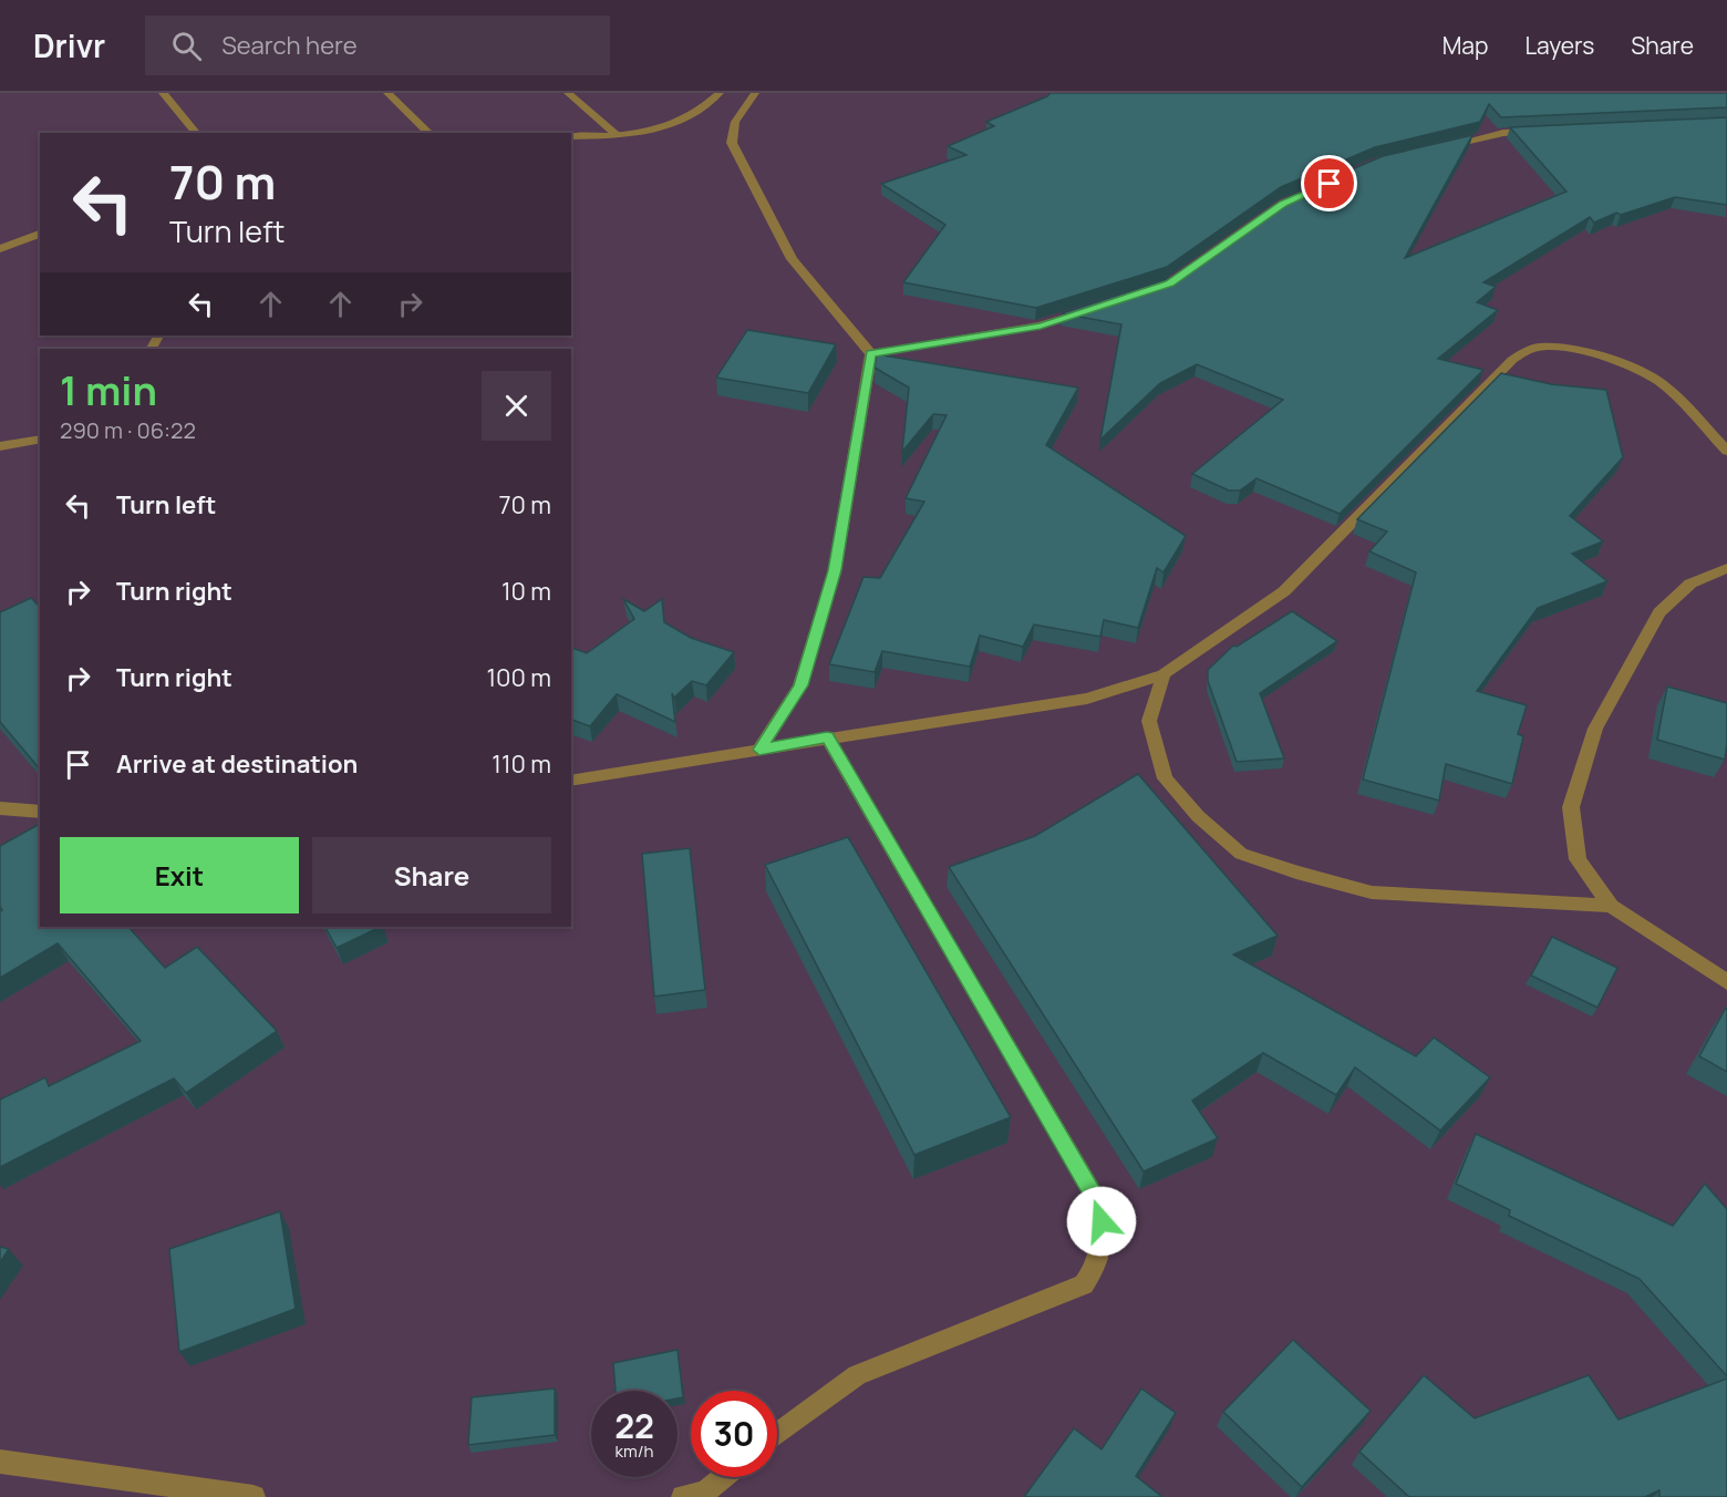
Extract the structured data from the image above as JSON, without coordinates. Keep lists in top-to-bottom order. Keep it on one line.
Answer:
{"page":{"header":"Drivr","search":"Search here","nav":["Map","Layers","Share"],"turn":["70 m","Turn left"],"heading":["1 min","290 m · 06:22"],"list":[{"name":"Turn left","value":"70 m"},{"name":"Turn right","value":"10 m"},{"name":"Turn right","value":"100 m"},{"name":"Arrive at destination","value":"110 m"}],"buttons":["Exit","Share"],"speed":"22 km/h","limit":"30"}}
